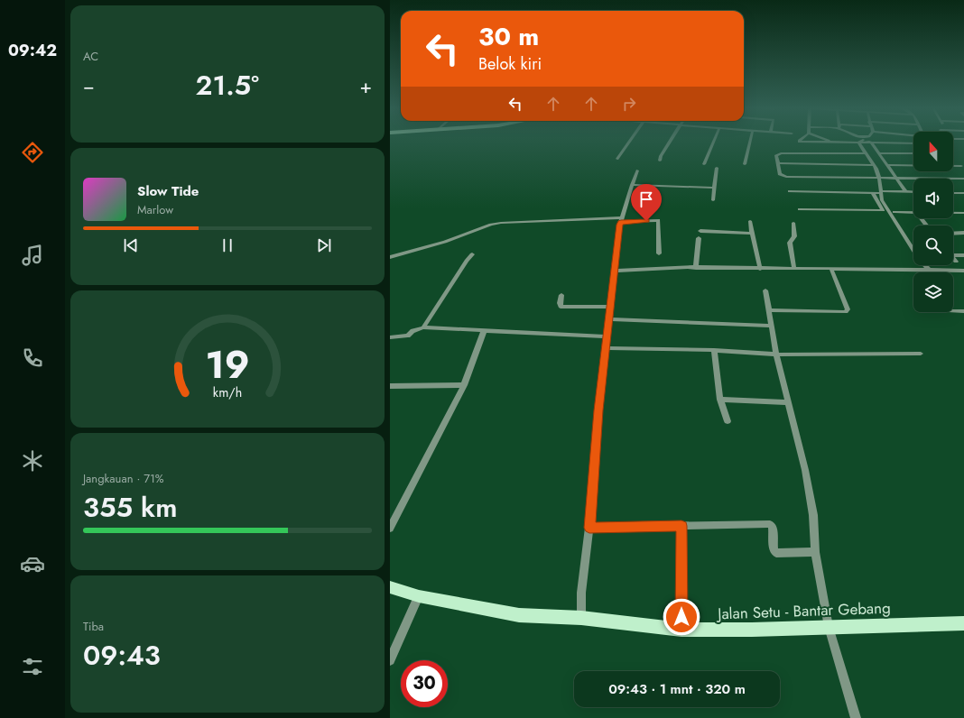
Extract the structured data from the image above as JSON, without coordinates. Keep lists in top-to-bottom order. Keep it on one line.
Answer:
{"streets":{"main road":["Jalan Setu - Bantar Gebang"]},"north":"top","page":{"tabs":"09:42","tile":["AC",["Jangkauan · 71%","355 km"],["Tiba","09:43"]],"turn":["30 m","Belok kiri"],"heat":["−","21.5°","+"],"song":["Slow Tide","Marlow"],"limit":"30","trip":"09:43 · 1 mnt · 320 m","gauge":["19","km/h"]}}
